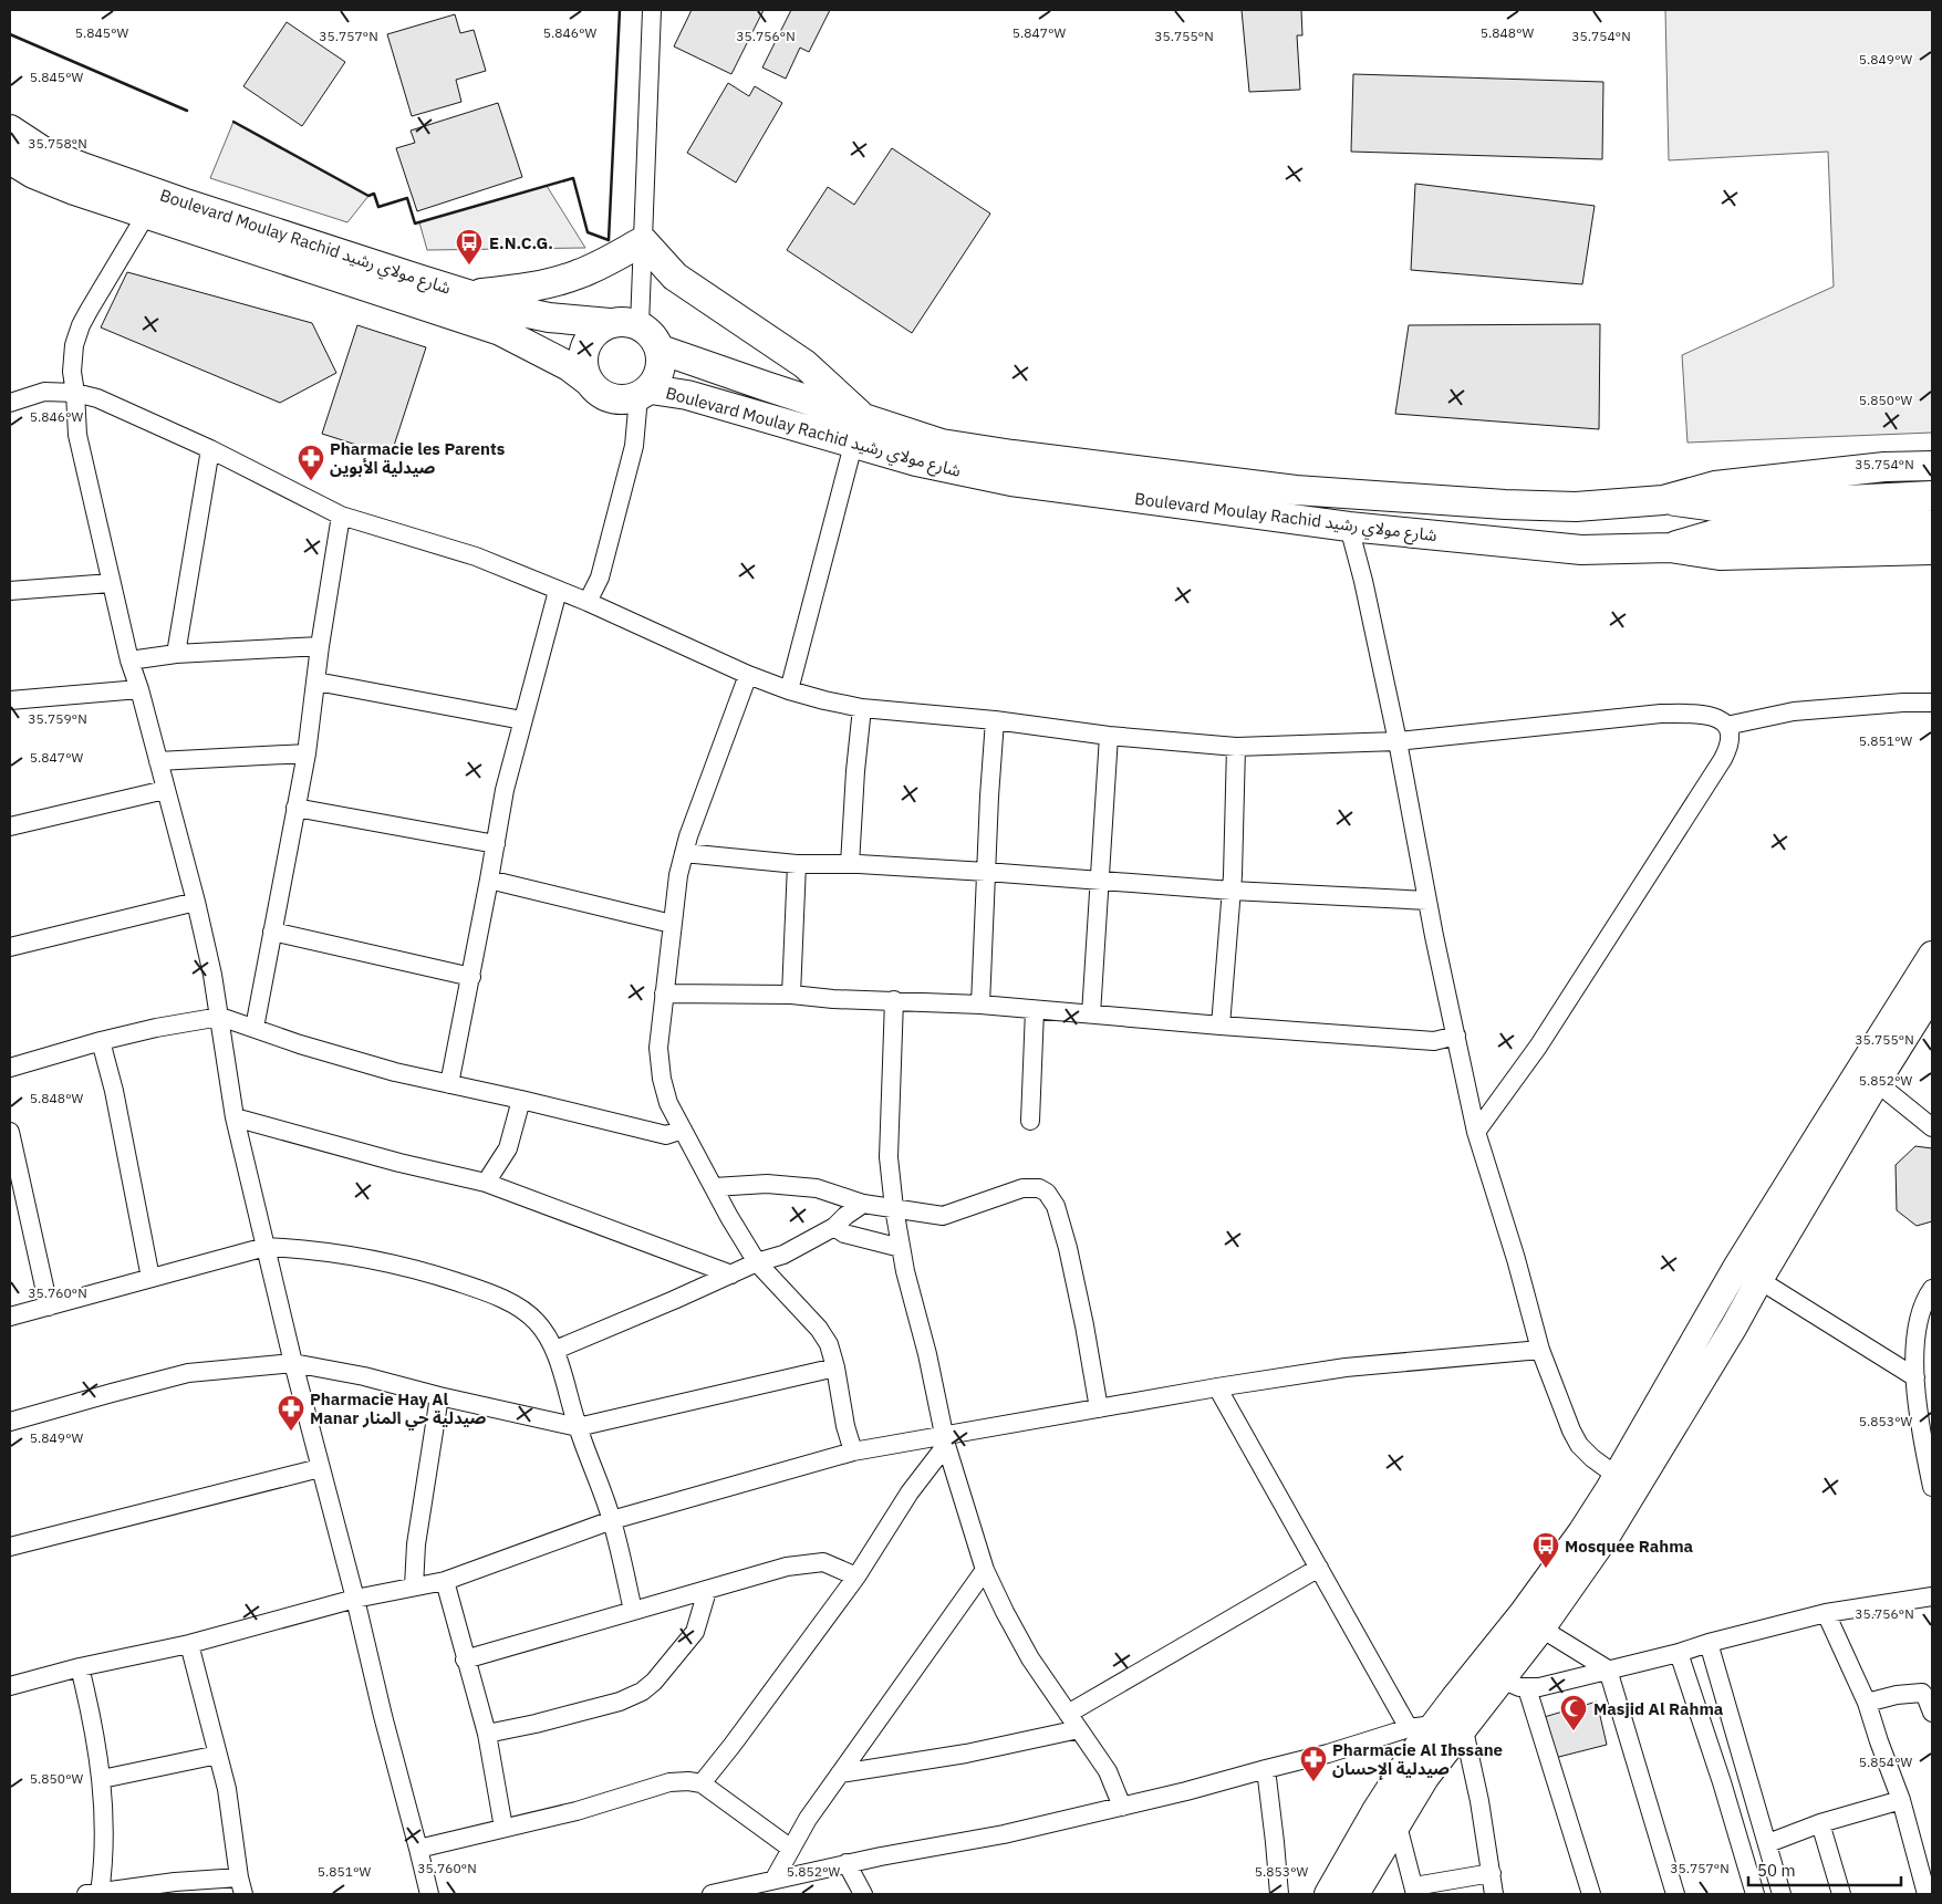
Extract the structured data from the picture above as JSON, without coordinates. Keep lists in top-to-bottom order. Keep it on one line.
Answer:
{"streets":{"main road":["Boulevard Moulay Rachid شارع مولاي رشيد"]},"places":{"bus stop":["E.N.C.G.","Mosquee Rahma"],"pharmacy":["Pharmacie les Parents صيدلية الأبوين","Pharmacie Hay Al Manar صيدلية حي المنار","Pharmacie Al Ihssane صيدلية الإحسان"],"mosque":["Masjid Al Rahma"]},"scale_bar":"50 m","coordinates":["5.845°W","5.846°W","5.847°W","5.848°W","35.757°N","35.756°N","35.755°N","35.754°N","5.849°W","35.758°N","5.850°W","35.759°N","5.851°W","5.852°W","35.760°N","5.853°W","5.854°W"]}
